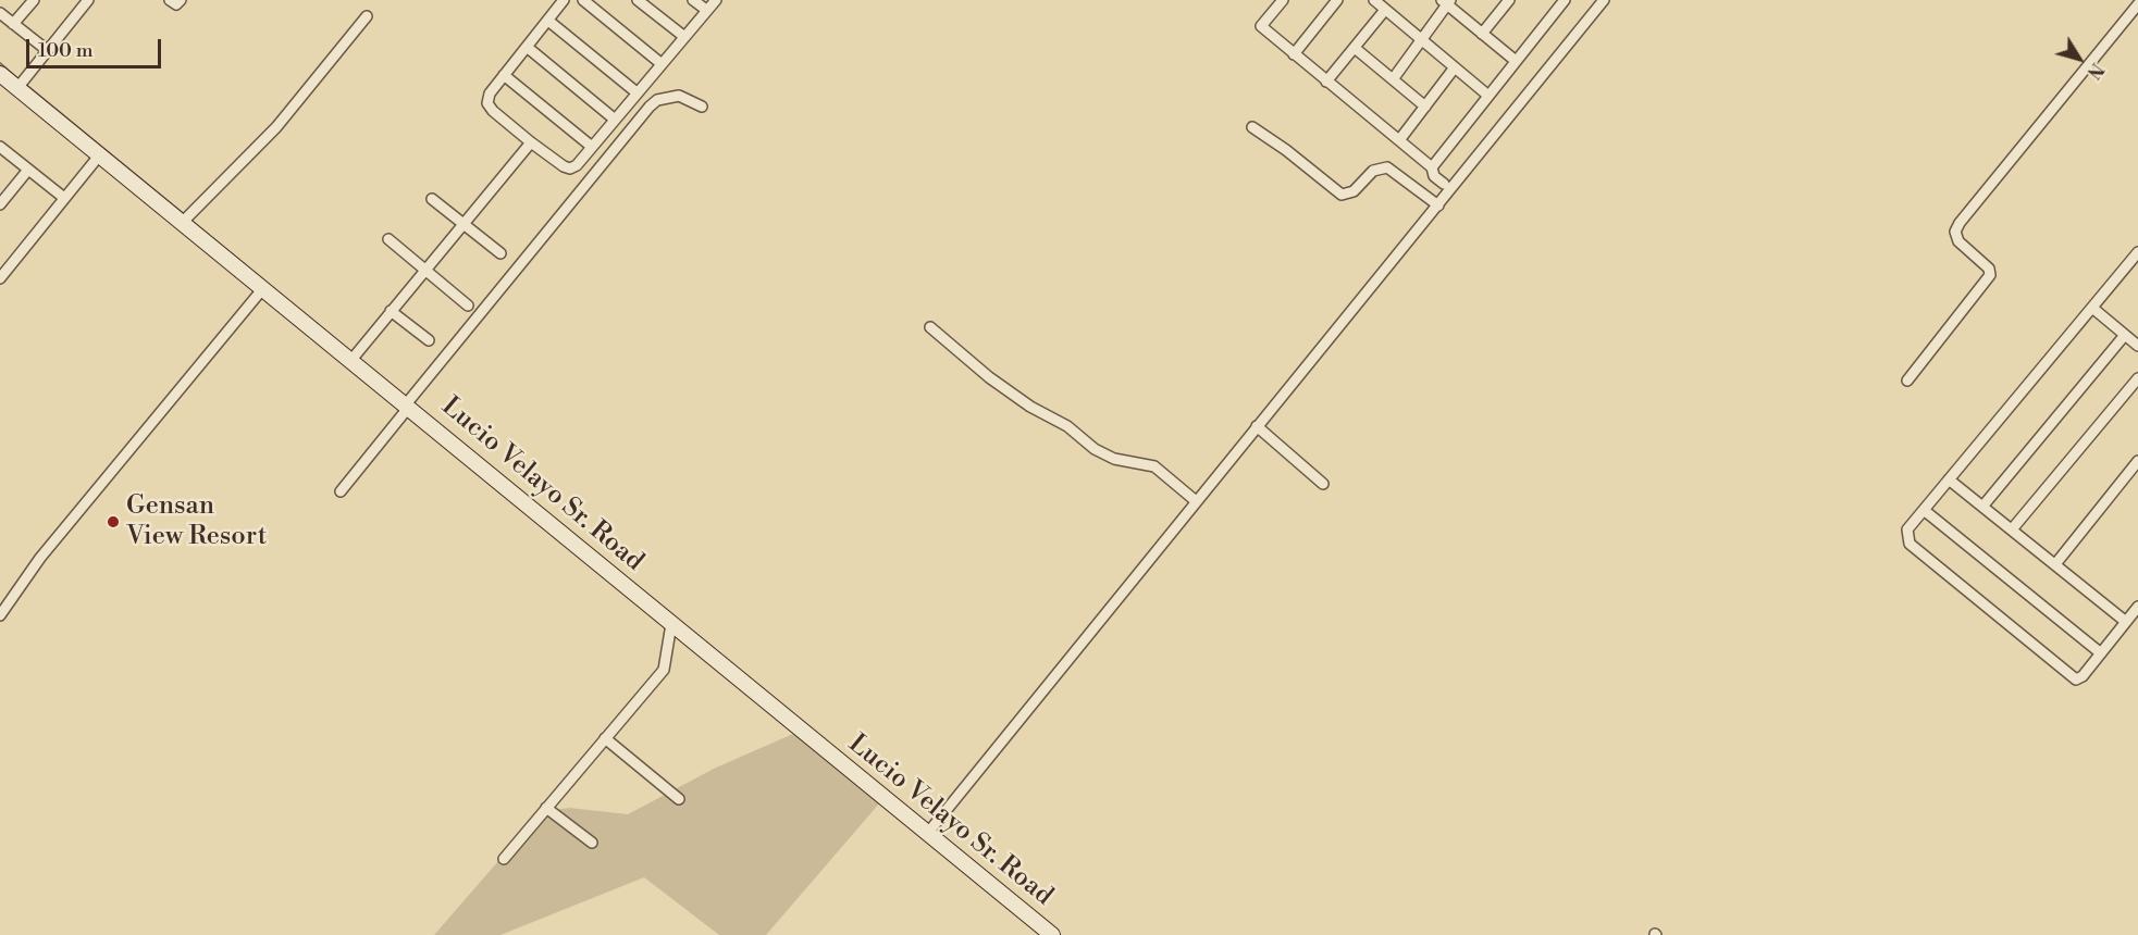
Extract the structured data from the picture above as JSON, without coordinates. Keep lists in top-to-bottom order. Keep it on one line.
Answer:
{"streets":{"main road":["Lucio Velayo Sr. Road"]},"places":["Gensan View Resort"],"scale_bar":"100 m","north":"bottom right"}
